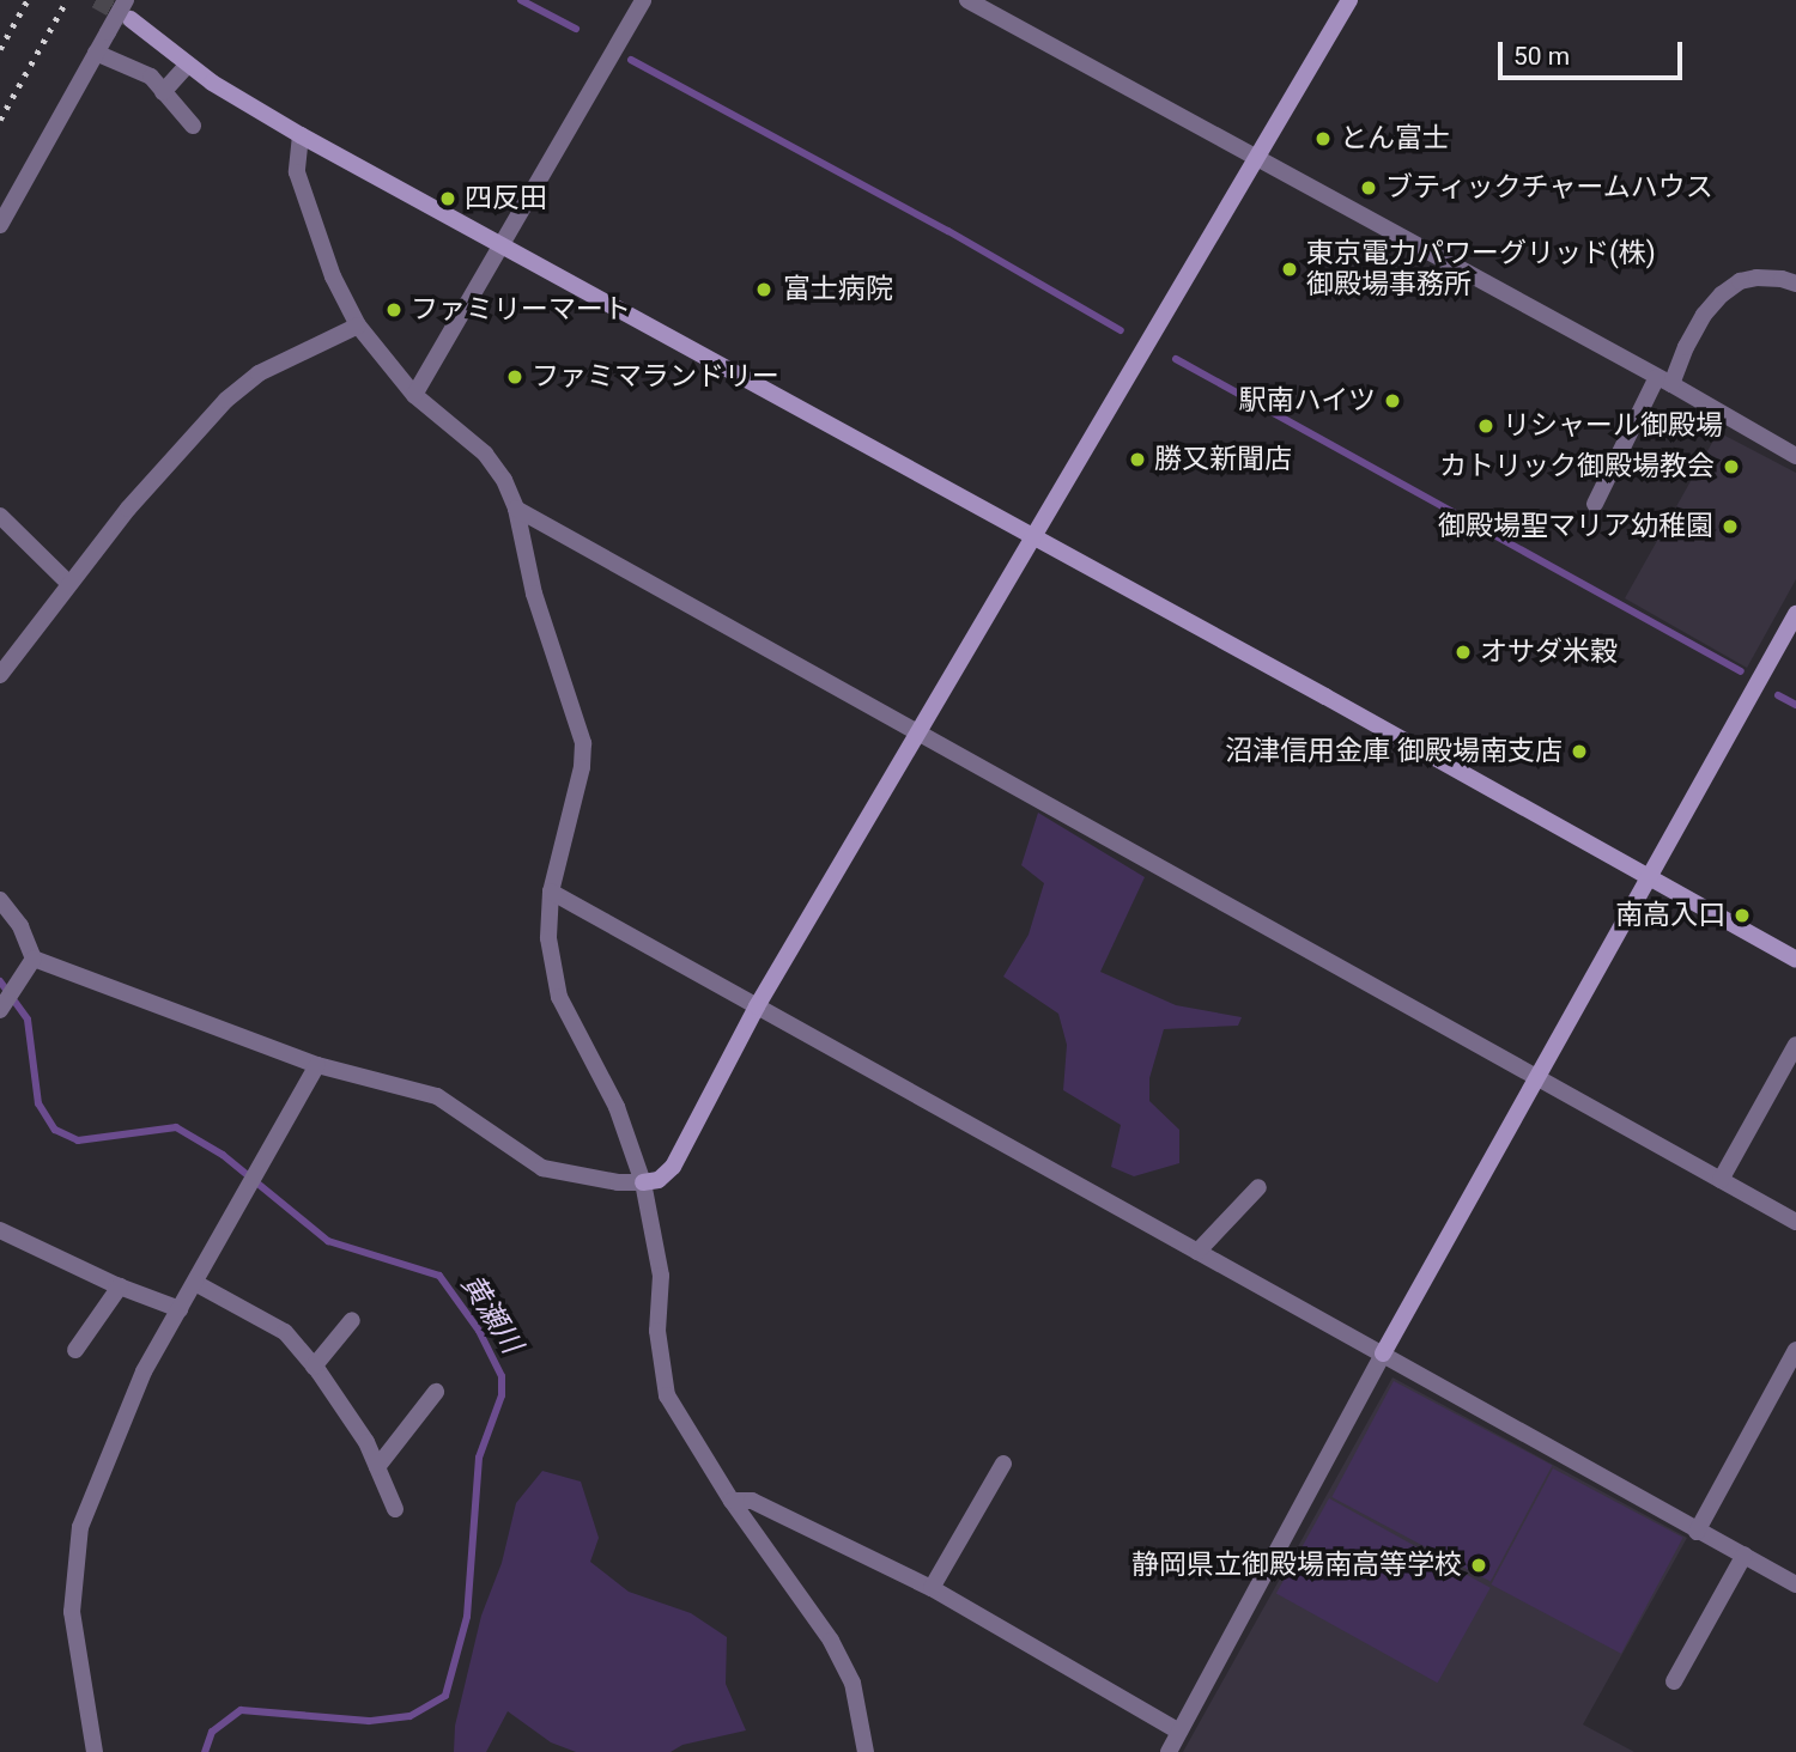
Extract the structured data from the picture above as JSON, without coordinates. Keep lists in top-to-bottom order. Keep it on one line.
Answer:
{"water":["黄瀬川"],"places":["とん富士","ブティックチャームハウス","四反田","東京電力パワーグリッド(株) 御殿場事務所","富士病院","ファミリーマート","ファミマランドリー","駅南ハイツ","リシャール御殿場","勝又新聞店","カトリック御殿場教会","御殿場聖マリア幼稚園","オサダ米穀","沼津信用金庫 御殿場南支店","南高入口","静岡県立御殿場南高等学校"],"scale_bar":"50 m"}
